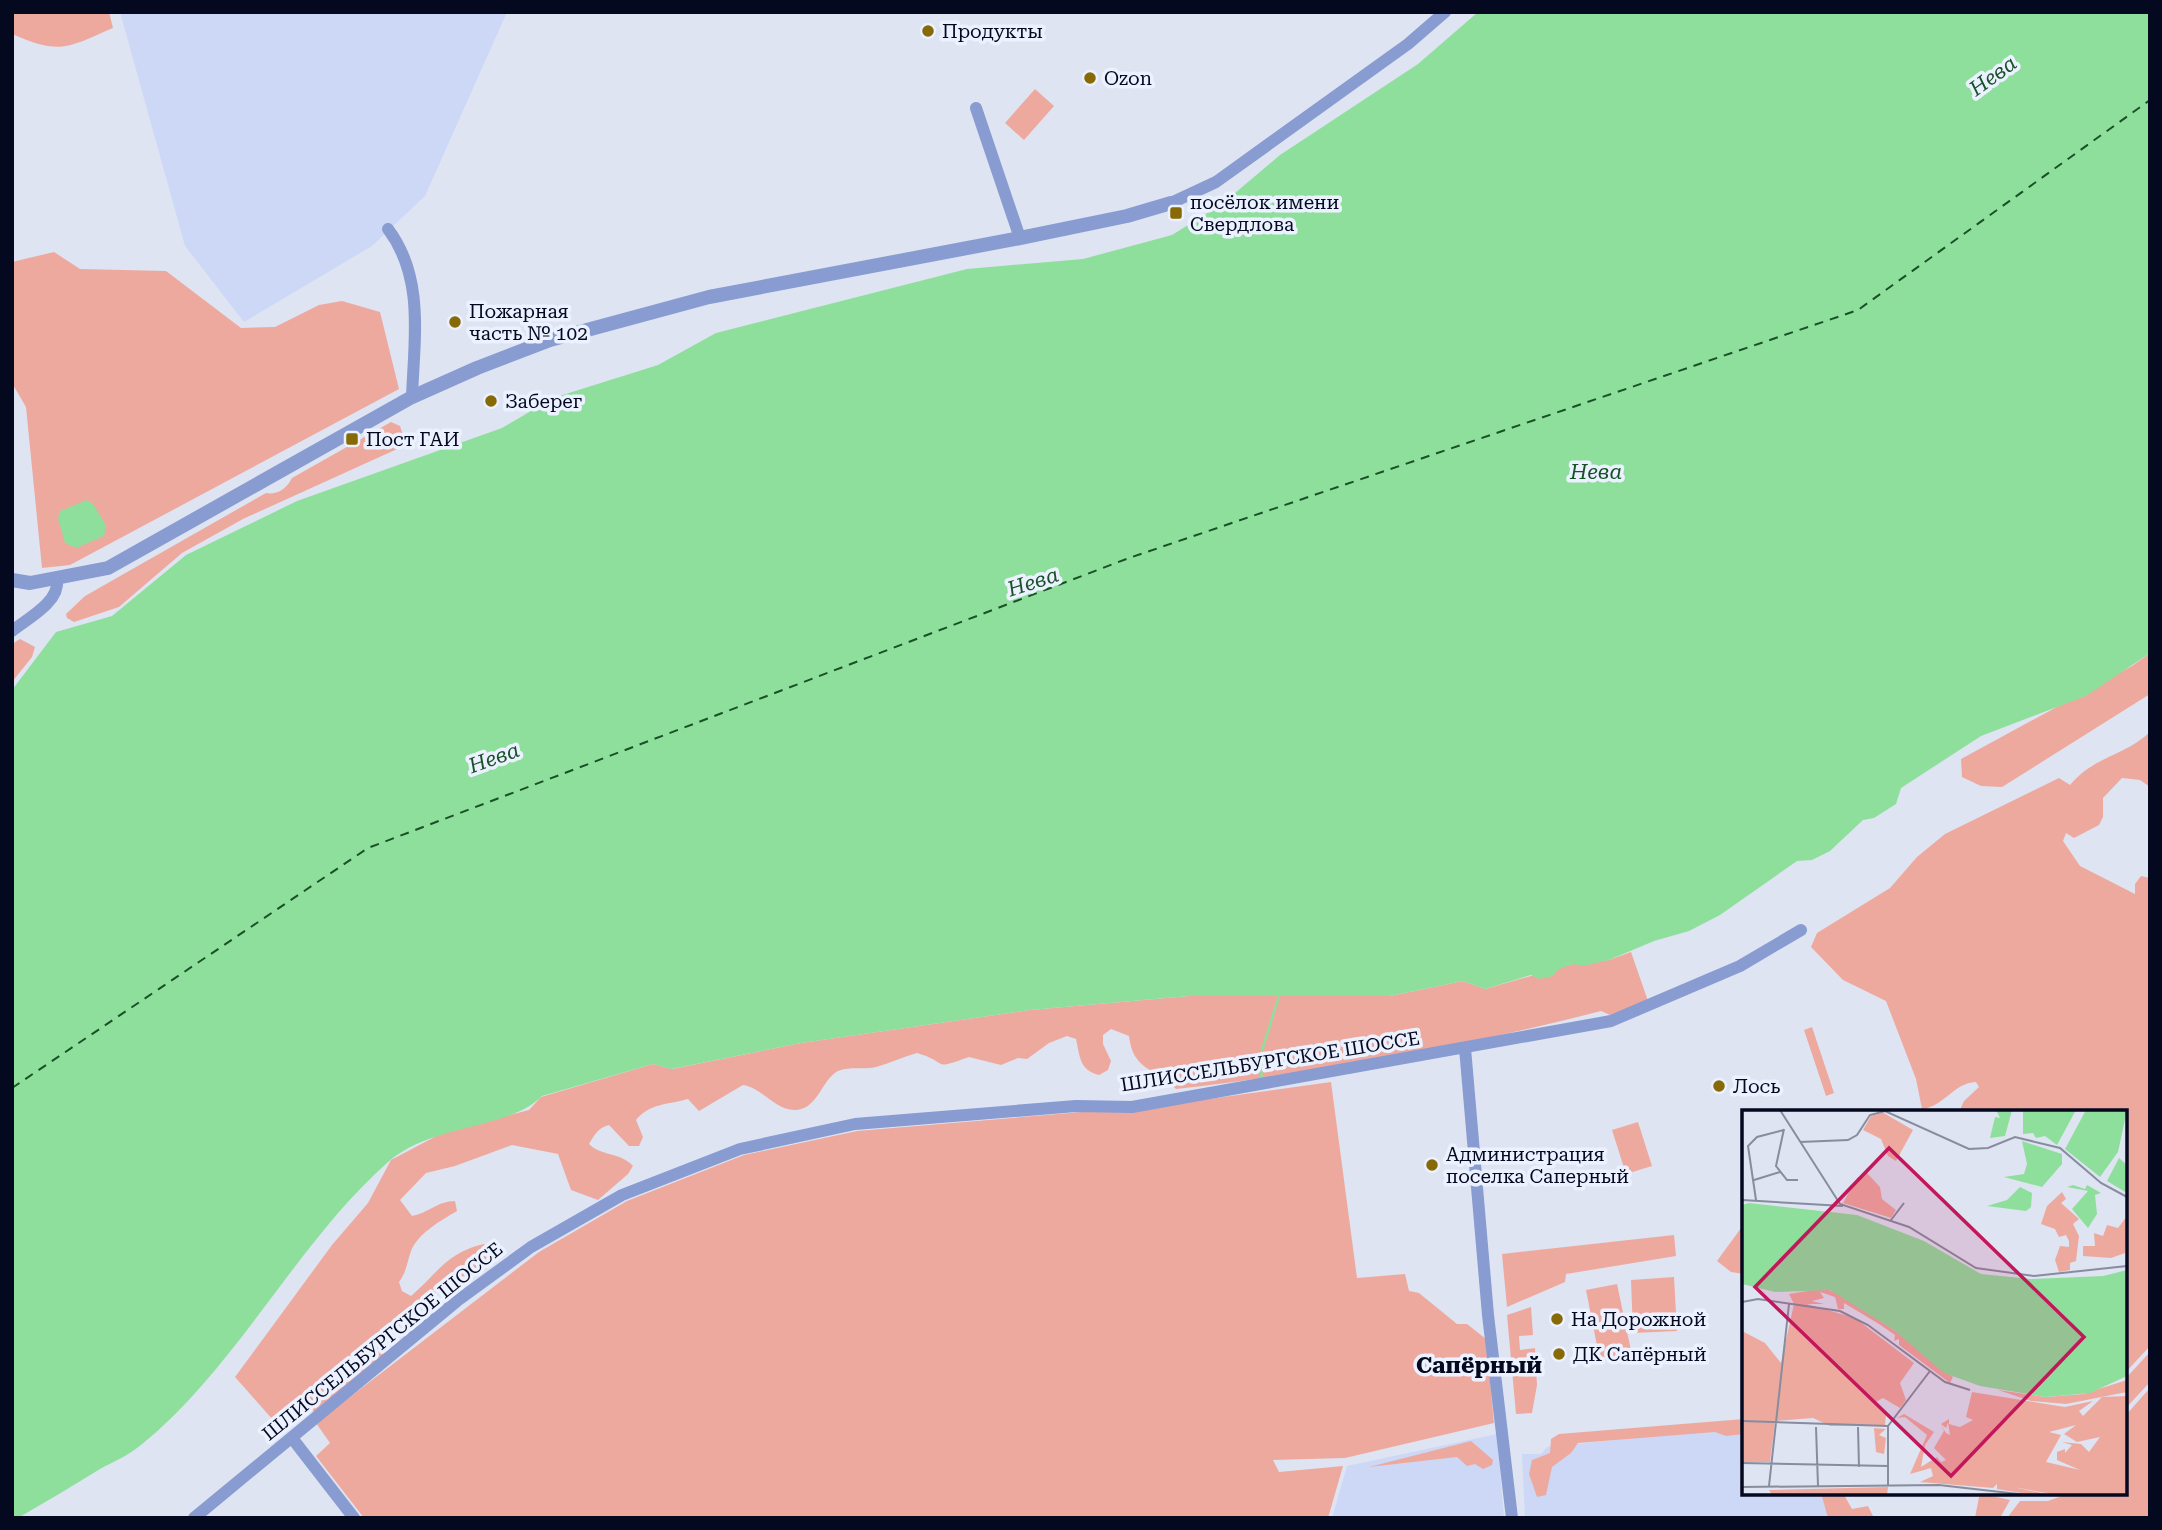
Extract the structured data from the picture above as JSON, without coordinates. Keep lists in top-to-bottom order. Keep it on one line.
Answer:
{"streets":{"street":["ШЛИССЕЛЬБУРГСКОЕ ШОССЕ"]},"districts":["Сапёрный"],"water":["Нева"],"places":{"other":["Продукты","Ozon","Пожарная часть № 102","Заберег","Лось","Администрация поселка Саперный","На Дорожной","ДК Сапёрный"],"transit":["посёлок имени Свердлова","Пост ГАИ"]}}
